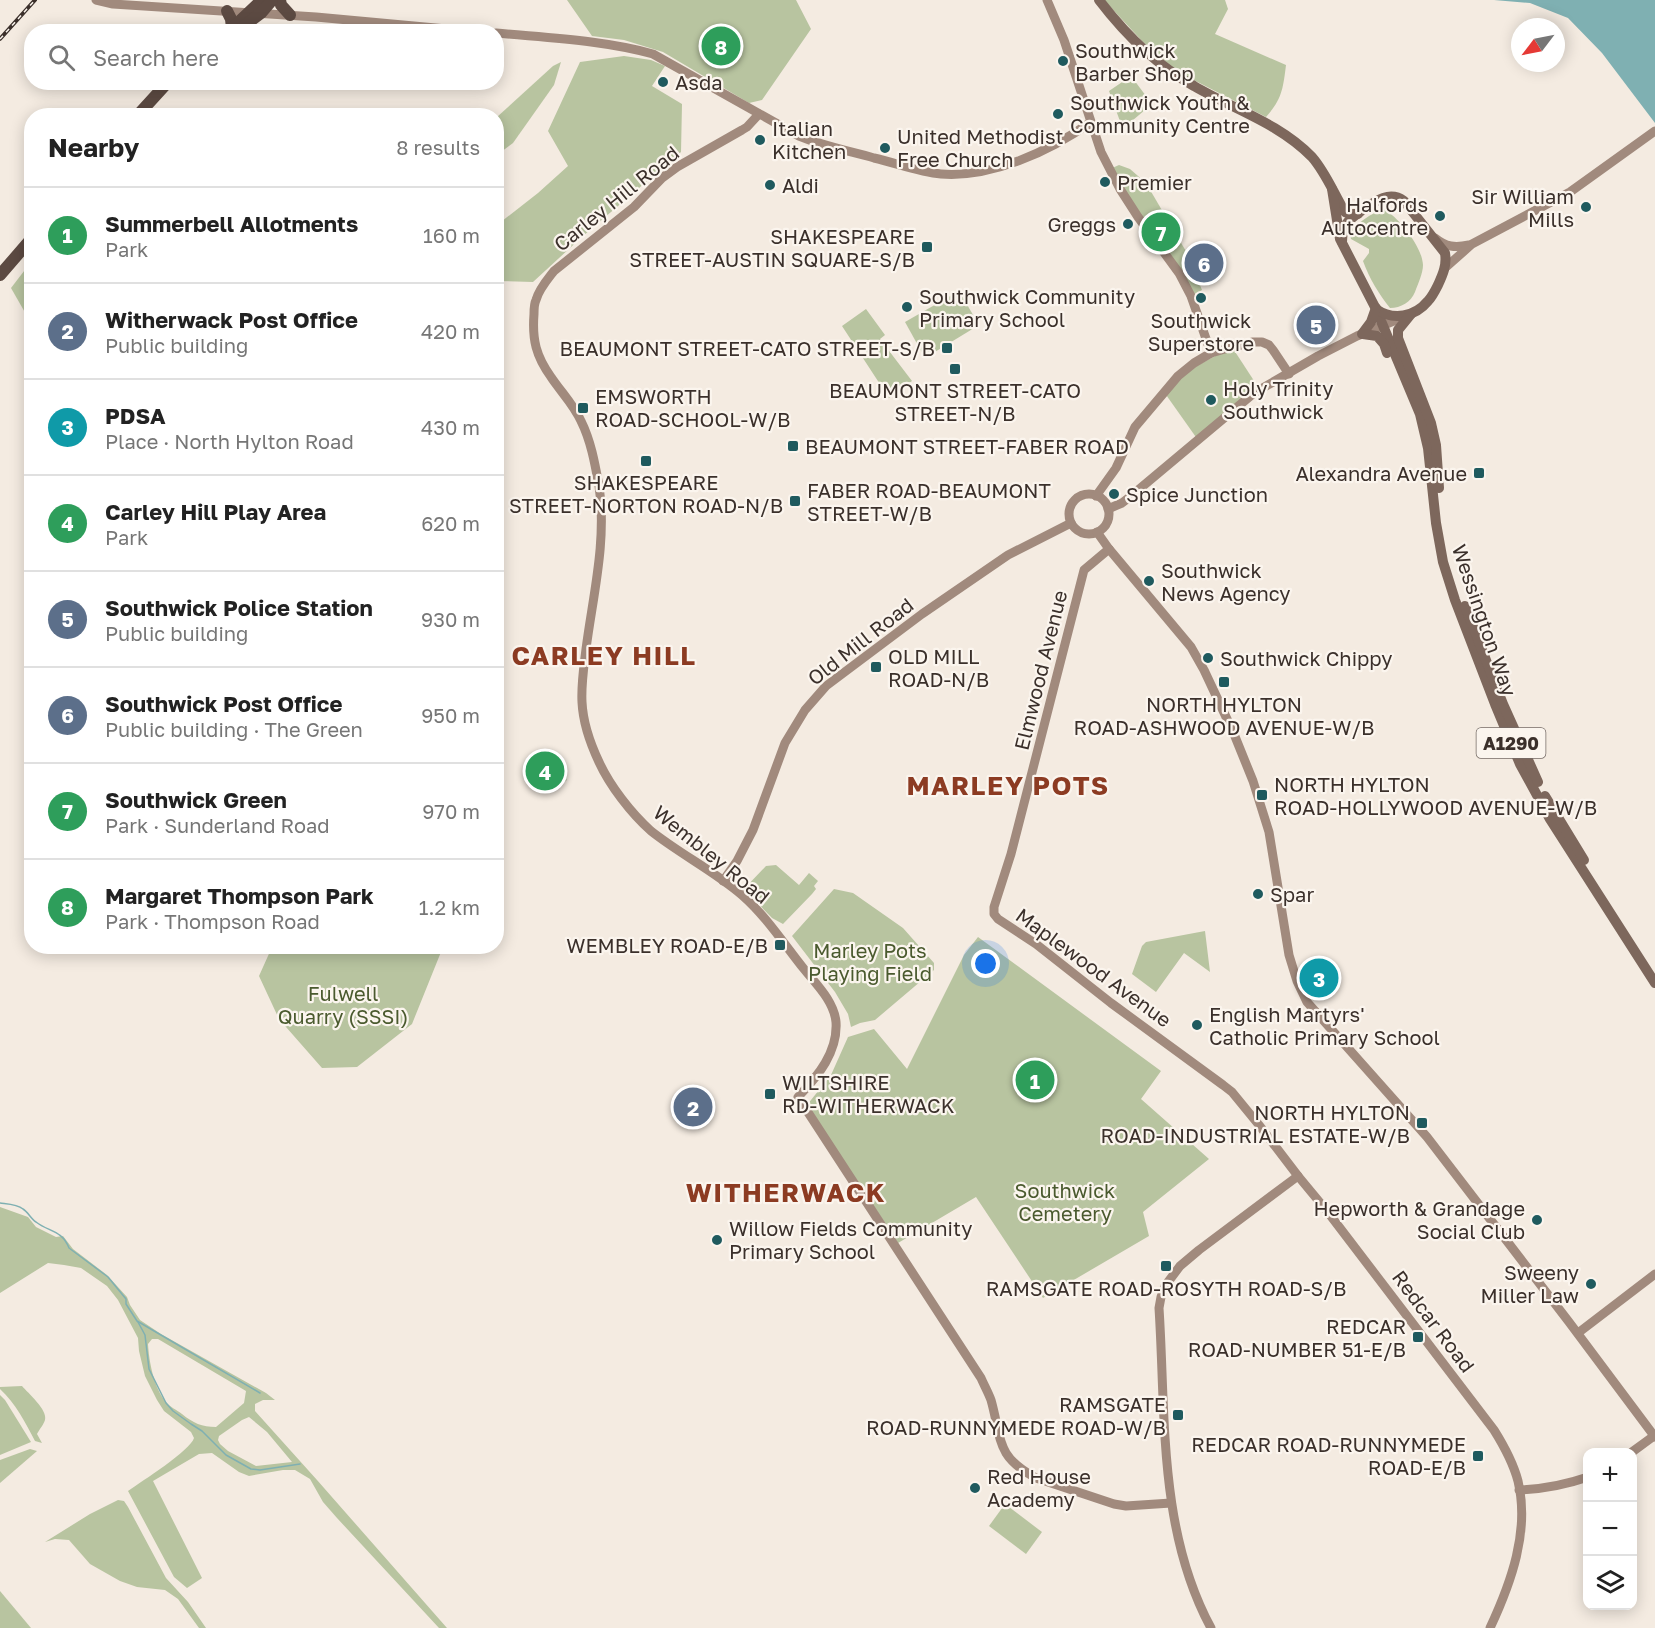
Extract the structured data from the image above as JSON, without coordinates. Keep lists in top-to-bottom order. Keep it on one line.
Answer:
{"streets":{"main road":["Wessington Way","A1290"],"street":["Carley Hill Road","Old Mill Road","Elmwood Avenue","Wembley Road","Maplewood Avenue","Redcar Road"]},"crossings":[["Carley Hill Road","Wembley Road"],["Wessington Way","A1290"],["Old Mill Road","Wembley Road"],["Elmwood Avenue","Maplewood Avenue"],["Maplewood Avenue","Redcar Road"]],"districts":["CARLEY HILL","MARLEY POTS","WITHERWACK"],"parks":["Marley Pots Playing Field","Fulwell Quarry (SSSI)","Southwick Cemetery"],"places":{"other":["Southwick Barber Shop","Asda","Southwick Youth & Community Centre","Italian Kitchen","United Methodist Free Church","Premier","Aldi","Sir William Mills","Halfords Autocentre","Greggs","Southwick Superstore","Southwick Community Primary School","Holy Trinity Southwick","Spice Junction","Southwick News Agency","Southwick Chippy","Spar","English Martyrs' Catholic Primary School","Hepworth & Grandage Social Club","Willow Fields Community Primary School","Sweeny Miller Law","Red House Academy"],"transit":["SHAKESPEARE STREET-AUSTIN SQUARE-S/B","BEAUMONT STREET-CATO STREET-S/B","BEAUMONT STREET-CATO STREET-N/B","EMSWORTH ROAD-SCHOOL-W/B","BEAUMONT STREET-FABER ROAD","SHAKESPEARE STREET-NORTON ROAD-N/B","Alexandra Avenue","FABER ROAD-BEAUMONT STREET-W/B","OLD MILL ROAD-N/B","NORTH HYLTON ROAD-ASHWOOD AVENUE-W/B","NORTH HYLTON ROAD-HOLLYWOOD AVENUE-W/B","WEMBLEY ROAD-E/B","WILTSHIRE RD-WITHERWACK","NORTH HYLTON ROAD-INDUSTRIAL ESTATE-W/B","RAMSGATE ROAD-ROSYTH ROAD-S/B","REDCAR ROAD-NUMBER 51-E/B","RAMSGATE ROAD-RUNNYMEDE ROAD-W/B","REDCAR ROAD-RUNNYMEDE ROAD-E/B"]},"north":"bottom left","page":{"pins":["8","7","6","5","4","3","1","2"],"search":"Search here","heading":["Nearby","8 results"],"list":[{"mark":"1","name":"Summerbell Allotments","note":"Park","value":"160 m"},{"mark":"2","name":"Witherwack Post Office","note":"Public building","value":"420 m"},{"mark":"3","name":"PDSA","note":"Place · North Hylton Road","value":"430 m"},{"mark":"4","name":"Carley Hill Play Area","note":"Park","value":"620 m"},{"mark":"5","name":"Southwick Police Station","note":"Public building","value":"930 m"},{"mark":"6","name":"Southwick Post Office","note":"Public building · The Green","value":"950 m"},{"mark":"7","name":"Southwick Green","note":"Park · Sunderland Road","value":"970 m"},{"mark":"8","name":"Margaret Thompson Park","note":"Park · Thompson Road","value":"1.2 km"}],"map_buttons":["+","−"]}}
